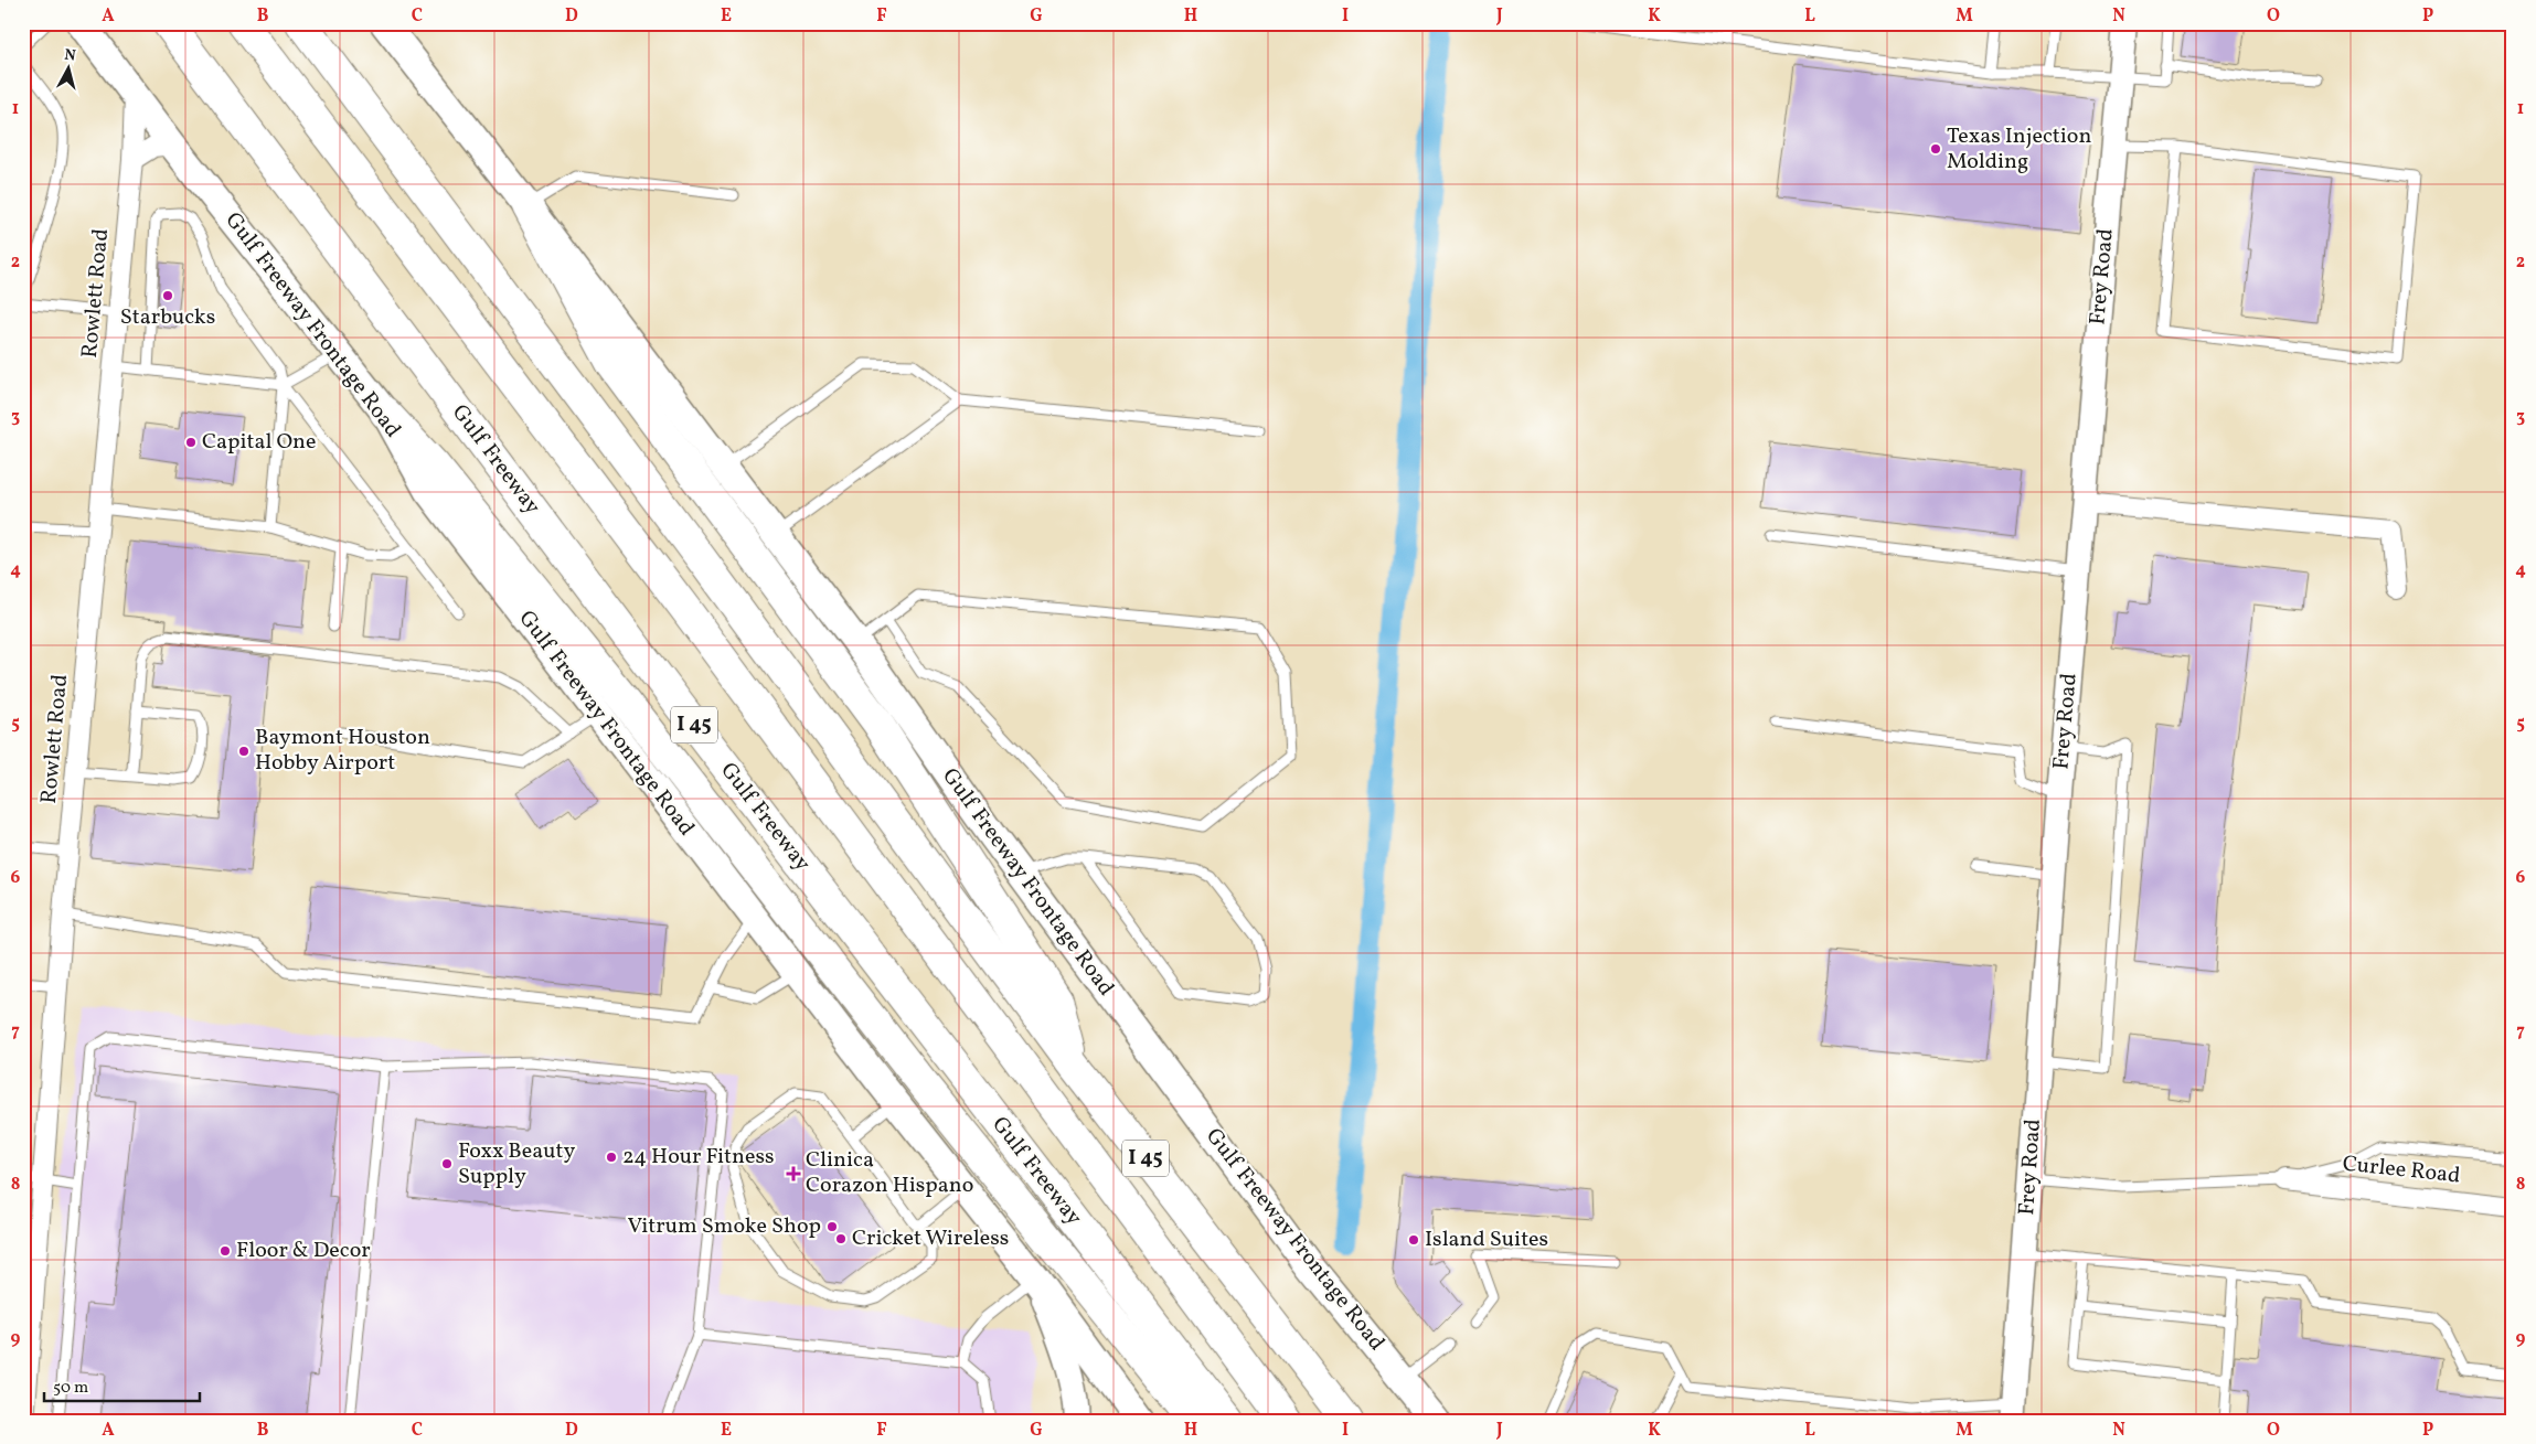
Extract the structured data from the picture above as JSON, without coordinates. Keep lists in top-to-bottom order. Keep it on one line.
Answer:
{"streets":{"highway":["Gulf Freeway","I 45"],"main road":["Gulf Freeway Frontage Road"],"street":["Frey Road","Rowlett Road","Curlee Road"]},"crossings":[["Rowlett Road","Gulf Freeway Frontage Road"]],"places":{"other":["Texas Injection Molding","Starbucks","Capital One","Baymont Houston Hobby Airport","24 Hour Fitness","Foxx Beauty Supply","Vitrum Smoke Shop","Cricket Wireless","Island Suites","Floor & Decor"],"health":["Clinica Corazon Hispano"]},"scale_bar":"50 m","north":"top","grid":{"columns":["A","B","C","D","E","F","G","H","I","J","K","L","M","N","O","P"],"rows":["1","2","3","4","5","6","7","8","9"]}}
